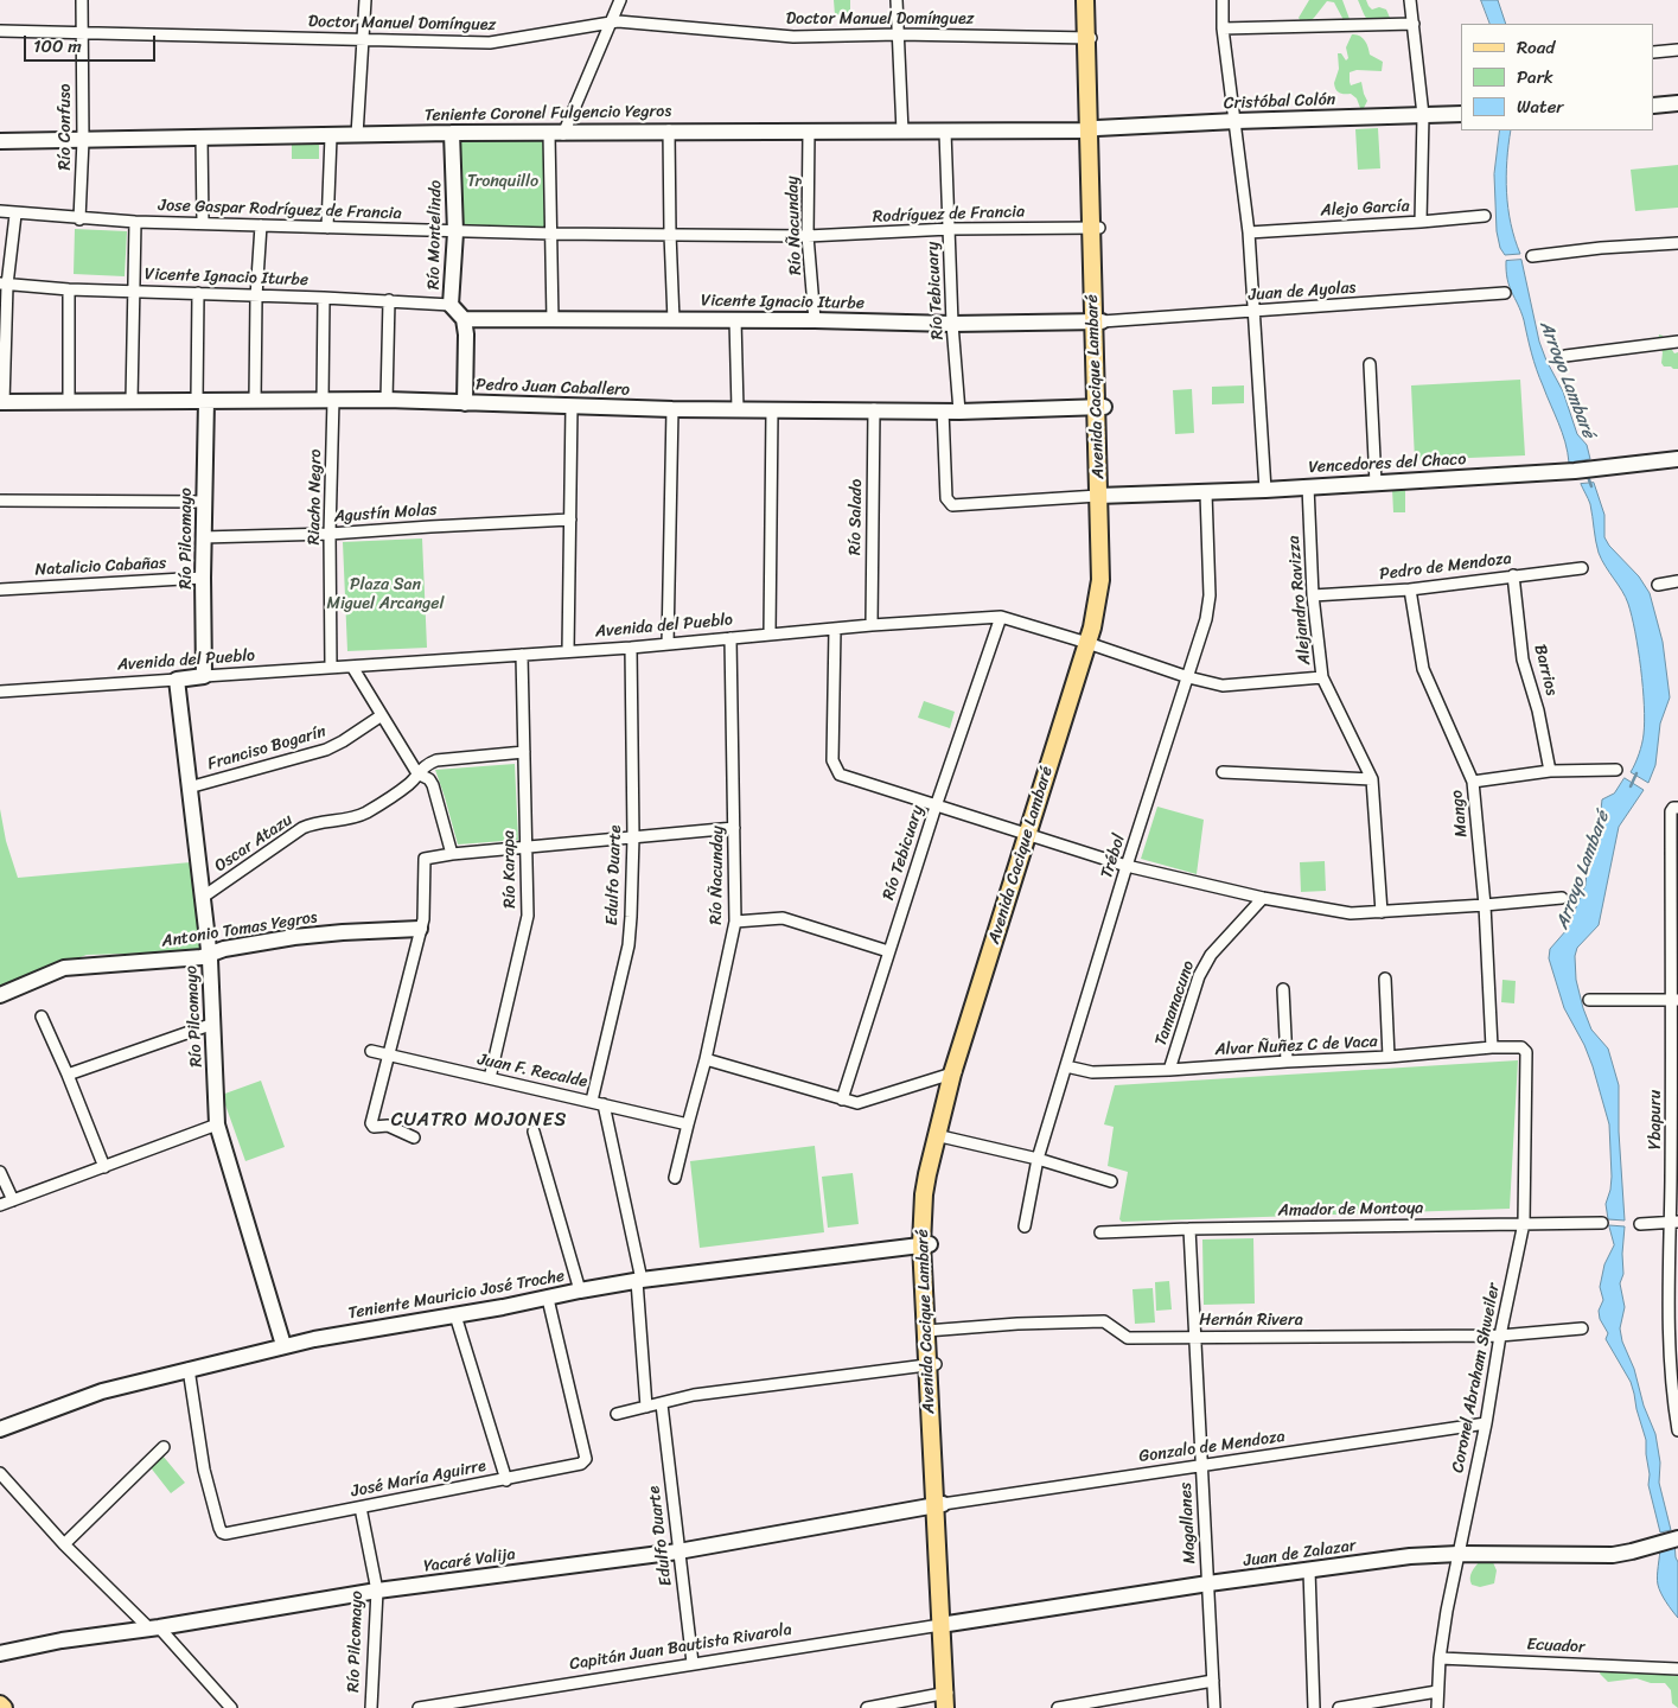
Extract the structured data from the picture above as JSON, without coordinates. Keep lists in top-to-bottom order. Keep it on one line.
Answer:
{"streets":{"main road":["Avenida Cacique Lambaré"],"street":["Doctor Manuel Domínguez","Cristóbal Colón","Teniente Coronel Fulgencio Yegros","Río Confuso","Alejo García","Jose Gaspar Rodríguez de Francia","Rodríguez de Francia","Río Ñacunday","Río Montelindo","Vicente Ignacio Iturbe","Río Tebicuary","Juan de Ayolas","Pedro Juan Caballero","Vencedores del Chaco","Riacho Negro","Agustín Molas","Río Salado","Río Pilcomayo","Natalicio Cabañas","Pedro de Mendoza","Alejandro Ravizza","Avenida del Pueblo","Barrios","Franciso Bogarín","Mango","Oscar Atazu","Trébol","Río Karapa","Edulfo Duarte","Antonio Tomas Yegros","Tamanacuno","Alvar Ñuñez C de Vaca","Juan F. Recalde","Ybapuru","Amador de Montoya","Teniente Mauricio José Troche","Hernán Rivera","Coronel Abraham Shweiler","Gonzalo de Mendoza","José María Aguirre","Magallanes","Juan de Zalazar","Yacaré Valija","Ecuador","Capitán Juan Bautista Rivarola"]},"crossings":[["Doctor Manuel Domínguez","Río Confuso"],["Doctor Manuel Domínguez","Avenida Cacique Lambaré"],["Cristóbal Colón","Teniente Coronel Fulgencio Yegros"],["Cristóbal Colón","Avenida Cacique Lambaré"],["Teniente Coronel Fulgencio Yegros","Río Confuso"],["Teniente Coronel Fulgencio Yegros","Río Ñacunday"],["Teniente Coronel Fulgencio Yegros","Río Montelindo"],["Teniente Coronel Fulgencio Yegros","Río Tebicuary"],["Teniente Coronel Fulgencio Yegros","Avenida Cacique Lambaré"],["Río Confuso","Jose Gaspar Rodríguez de Francia"],["Jose Gaspar Rodríguez de Francia","Rodríguez de Francia"],["Jose Gaspar Rodríguez de Francia","Río Ñacunday"],["Jose Gaspar Rodríguez de Francia","Río Montelindo"],["Rodríguez de Francia","Río Ñacunday"],["Rodríguez de Francia","Río Tebicuary"],["Rodríguez de Francia","Avenida Cacique Lambaré"],["Río Ñacunday","Vicente Ignacio Iturbe"],["Río Ñacunday","Avenida del Pueblo"],["Río Ñacunday","Juan F. Recalde"],["Río Montelindo","Vicente Ignacio Iturbe"],["Vicente Ignacio Iturbe","Río Tebicuary"],["Vicente Ignacio Iturbe","Juan de Ayolas"],["Vicente Ignacio Iturbe","Avenida Cacique Lambaré"],["Vicente Ignacio Iturbe","Riacho Negro"],["Vicente Ignacio Iturbe","Río Pilcomayo"],["Río Tebicuary","Pedro Juan Caballero"],["Río Tebicuary","Avenida del Pueblo"],["Juan de Ayolas","Avenida Cacique Lambaré"],["Avenida Cacique Lambaré","Pedro Juan Caballero"],["Avenida Cacique Lambaré","Vencedores del Chaco"],["Avenida Cacique Lambaré","Avenida del Pueblo"],["Avenida Cacique Lambaré","Teniente Mauricio José Troche"],["Avenida Cacique Lambaré","Hernán Rivera"],["Avenida Cacique Lambaré","Gonzalo de Mendoza"],["Avenida Cacique Lambaré","Juan de Zalazar"],["Avenida Cacique Lambaré","Yacaré Valija"],["Avenida Cacique Lambaré","Capitán Juan Bautista Rivarola"],["Pedro Juan Caballero","Riacho Negro"],["Pedro Juan Caballero","Río Salado"],["Pedro Juan Caballero","Río Pilcomayo"],["Vencedores del Chaco","Alejandro Ravizza"],["Vencedores del Chaco","Trébol"],["Riacho Negro","Agustín Molas"],["Riacho Negro","Avenida del Pueblo"],["Agustín Molas","Río Pilcomayo"],["Río Salado","Avenida del Pueblo"],["Río Pilcomayo","Natalicio Cabañas"],["Río Pilcomayo","Avenida del Pueblo"],["Río Pilcomayo","Franciso Bogarín"],["Río Pilcomayo","Oscar Atazu"],["Río Pilcomayo","Antonio Tomas Yegros"],["Río Pilcomayo","Teniente Mauricio José Troche"],["Río Pilcomayo","José María Aguirre"],["Río Pilcomayo","Yacaré Valija"],["Pedro de Mendoza","Alejandro Ravizza"],["Pedro de Mendoza","Barrios"],["Pedro de Mendoza","Mango"],["Alejandro Ravizza","Avenida del Pueblo"],["Avenida del Pueblo","Trébol"],["Avenida del Pueblo","Río Karapa"],["Avenida del Pueblo","Edulfo Duarte"],["Mango","Alvar Ñuñez C de Vaca"],["Oscar Atazu","Río Karapa"],["Trébol","Alvar Ñuñez C de Vaca"],["Río Karapa","Juan F. Recalde"],["Edulfo Duarte","Juan F. Recalde"],["Edulfo Duarte","Yacaré Valija"],["Edulfo Duarte","Capitán Juan Bautista Rivarola"],["Tamanacuno","Alvar Ñuñez C de Vaca"],["Alvar Ñuñez C de Vaca","Coronel Abraham Shweiler"],["Amador de Montoya","Coronel Abraham Shweiler"],["Amador de Montoya","Magallanes"],["Teniente Mauricio José Troche","José María Aguirre"],["Hernán Rivera","Coronel Abraham Shweiler"],["Hernán Rivera","Magallanes"],["Coronel Abraham Shweiler","Gonzalo de Mendoza"],["Coronel Abraham Shweiler","Juan de Zalazar"],["Coronel Abraham Shweiler","Ecuador"],["Gonzalo de Mendoza","Magallanes"],["Gonzalo de Mendoza","Yacaré Valija"],["Magallanes","Juan de Zalazar"],["Juan de Zalazar","Capitán Juan Bautista Rivarola"]],"districts":["CUATRO MOJONES"],"water":["Arroyo Lambaré"],"parks":["Tronquillo","Plaza San Miguel Arcangel"],"legend":["Road","Park","Water"],"scale_bar":"100 m"}
